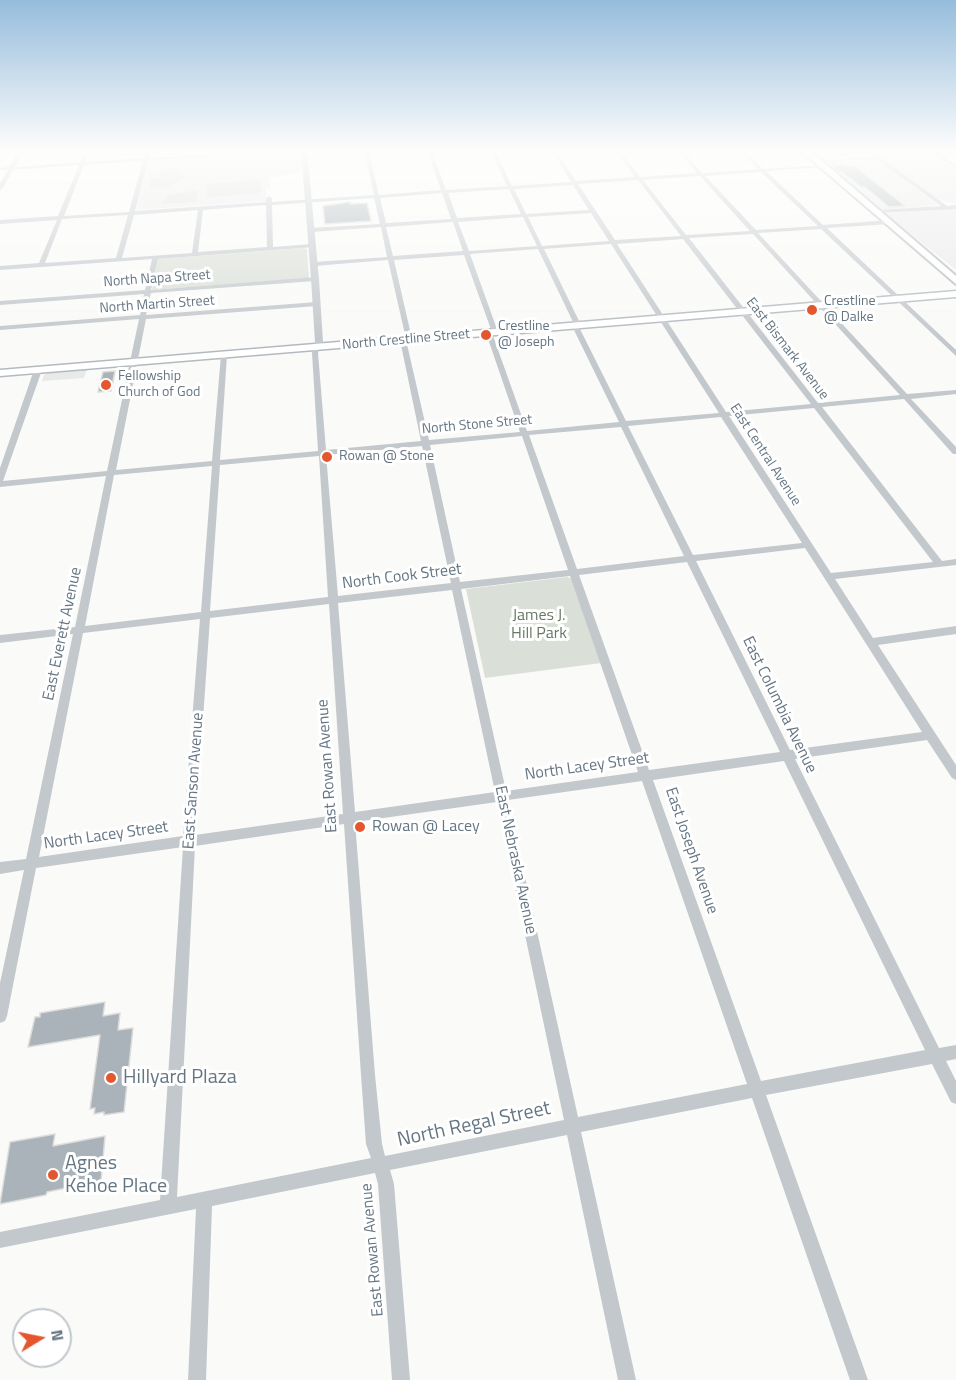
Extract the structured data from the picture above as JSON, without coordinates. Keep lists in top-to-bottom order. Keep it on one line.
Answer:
{"streets":{"main road":["North Crestline Street"],"street":["North Napa Street","North Martin Street","East Bismark Avenue","North Stone Street","East Central Avenue","North Cook Street","East Everett Avenue","East Columbia Avenue","East Rowan Avenue","North Lacey Street","East Sanson Avenue","East Joseph Avenue","East Nebraska Avenue","North Regal Street"]},"crossings":[["North Napa Street","East Everett Avenue"],["North Napa Street","East Rowan Avenue"],["North Martin Street","East Everett Avenue"],["North Martin Street","East Rowan Avenue"],["North Crestline Street","East Bismark Avenue"],["North Crestline Street","East Central Avenue"],["North Crestline Street","East Everett Avenue"],["North Crestline Street","East Columbia Avenue"],["North Crestline Street","East Rowan Avenue"],["North Crestline Street","East Sanson Avenue"],["North Crestline Street","East Joseph Avenue"],["North Crestline Street","East Nebraska Avenue"],["East Bismark Avenue","North Stone Street"],["North Stone Street","East Central Avenue"],["North Stone Street","East Everett Avenue"],["North Stone Street","East Columbia Avenue"],["North Stone Street","East Rowan Avenue"],["North Stone Street","East Sanson Avenue"],["North Stone Street","East Joseph Avenue"],["North Stone Street","East Nebraska Avenue"],["East Central Avenue","North Cook Street"],["East Central Avenue","North Lacey Street"],["North Cook Street","East Everett Avenue"],["North Cook Street","East Columbia Avenue"],["North Cook Street","East Rowan Avenue"],["North Cook Street","East Sanson Avenue"],["North Cook Street","East Joseph Avenue"],["North Cook Street","East Nebraska Avenue"],["East Everett Avenue","North Lacey Street"],["East Columbia Avenue","North Lacey Street"],["East Columbia Avenue","North Regal Street"],["East Rowan Avenue","North Lacey Street"],["East Rowan Avenue","North Regal Street"],["North Lacey Street","East Sanson Avenue"],["North Lacey Street","East Joseph Avenue"],["North Lacey Street","East Nebraska Avenue"],["East Sanson Avenue","North Regal Street"],["East Joseph Avenue","North Regal Street"],["East Nebraska Avenue","North Regal Street"]],"parks":["James J. Hill Park"],"places":["Crestline @ Dalke","Crestline @ Joseph","Fellowship Church of God","Rowan @ Stone","Rowan @ Lacey","Hillyard Plaza","Agnes Kehoe Place"],"north":"right"}
